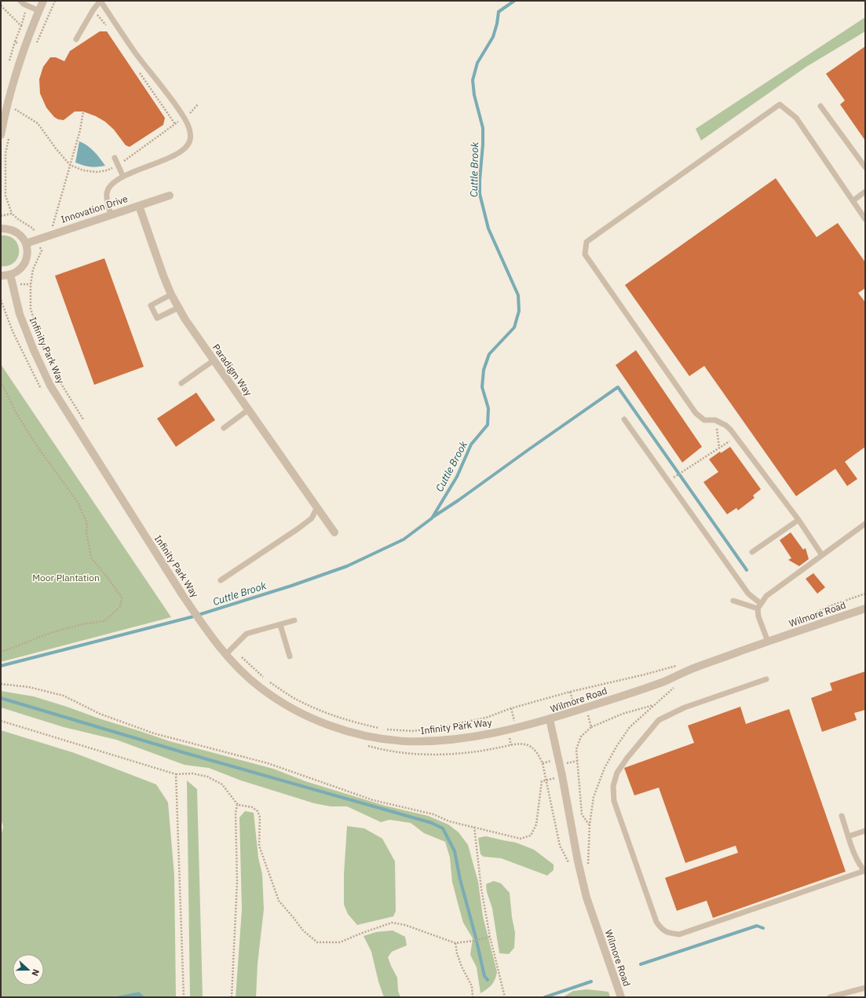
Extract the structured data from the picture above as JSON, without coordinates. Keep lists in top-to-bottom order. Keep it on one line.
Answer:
{"streets":{"street":["Innovation Drive","Infinity Park Way","Paradigm Way","Wilmore Road"]},"crossings":[["Innovation Drive","Paradigm Way"],["Infinity Park Way","Wilmore Road"]],"water":["Cuttle Brook"],"parks":["Moor Plantation"],"north":"right"}
